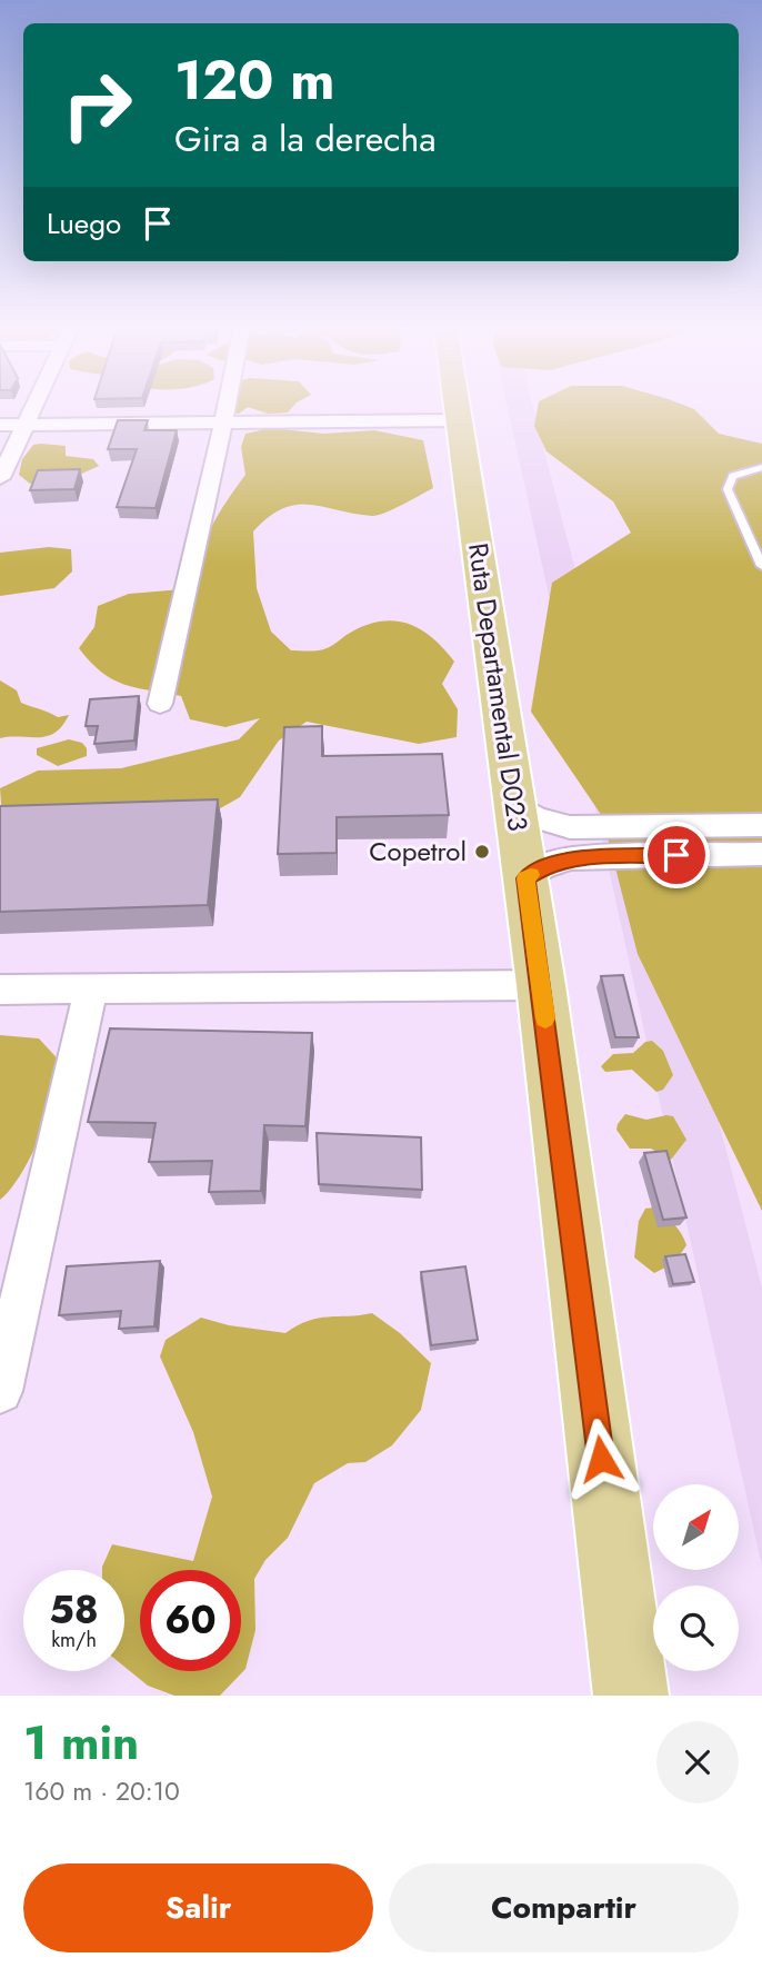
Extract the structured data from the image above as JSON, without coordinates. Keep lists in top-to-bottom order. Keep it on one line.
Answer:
{"streets":{"main road":["Ruta Departamental D023"]},"places":["Copetrol"],"north":"top right","page":{"turn":["120 m","Gira a la derecha"],"then":"Luego","speed":"58 km/h","limit":"60","heading":["1 min","160 m · 20:10"],"buttons":["Salir","Compartir"]}}
